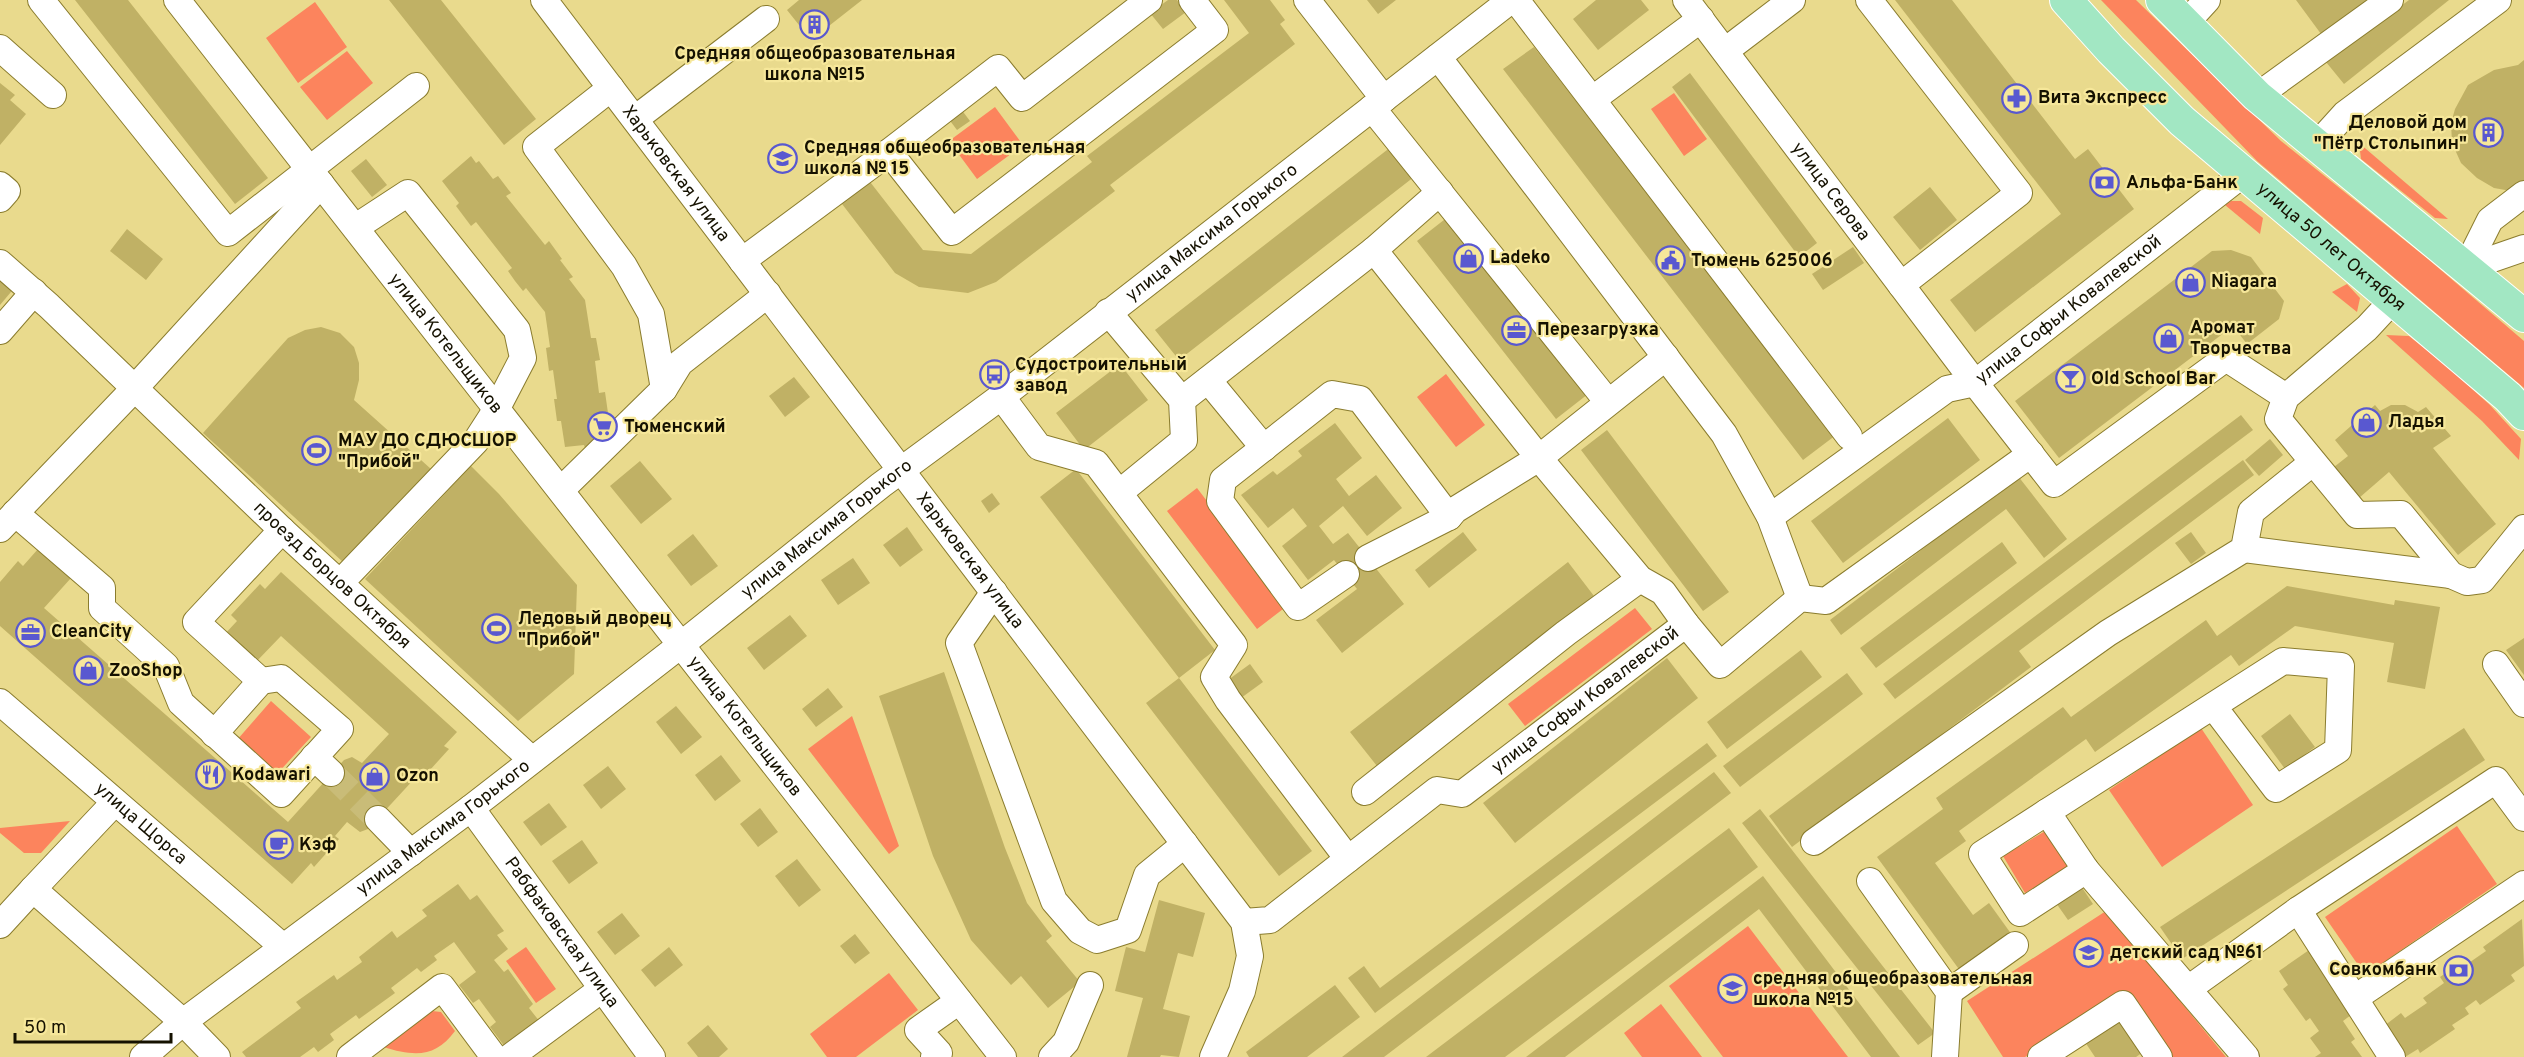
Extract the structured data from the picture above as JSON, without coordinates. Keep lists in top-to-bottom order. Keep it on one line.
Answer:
{"streets":{"main road":["улица 50 лет Октября"],"street":["Харьковская улица","улица Серова","улица Максима Горького","улица Софьи Ковалевской","улица Котельщиков","проезд Борцов Октября","улица Щорса","Рабфаковская улица"]},"crossings":[["Харьковская улица","улица Максима Горького"],["Харьковская улица","улица Софьи Ковалевской"],["улица Серова","улица Софьи Ковалевской"],["улица Максима Горького","улица Котельщиков"],["улица Максима Горького","проезд Борцов Октября"],["улица Максима Горького","улица Щорса"],["улица Максима Горького","Рабфаковская улица"],["улица 50 лет Октября","улица Софьи Ковалевской"]],"places":{"building":["Средняя общеобразовательная школа №15","Деловой дом \"Пётр Столыпин\""],"pharmacy":["Вита Экспресс"],"school or university":["Средняя общеобразовательная школа № 15","детский сад №61","средняя общеобразовательная школа №15"],"bank":["Альфа-Банк","Совкомбанк"],"shop":["Ladeko","Niagara","Аромат Творчества","Ладья","ZooShop","Ozon"],"public building":["Тюмень 625006"],"office":["Перезагрузка","CleanCity"],"bus stop":["Судостроительный завод"],"bar":["Old School Bar"],"supermarket":["Тюменский"],"sports":["МАУ ДО СДЮСШОР \"Прибой\"","Ледовый дворец \"Прибой\""],"restaurant":["Kodawari"],"cafe":["Кэф"]},"scale_bar":"50 m"}
